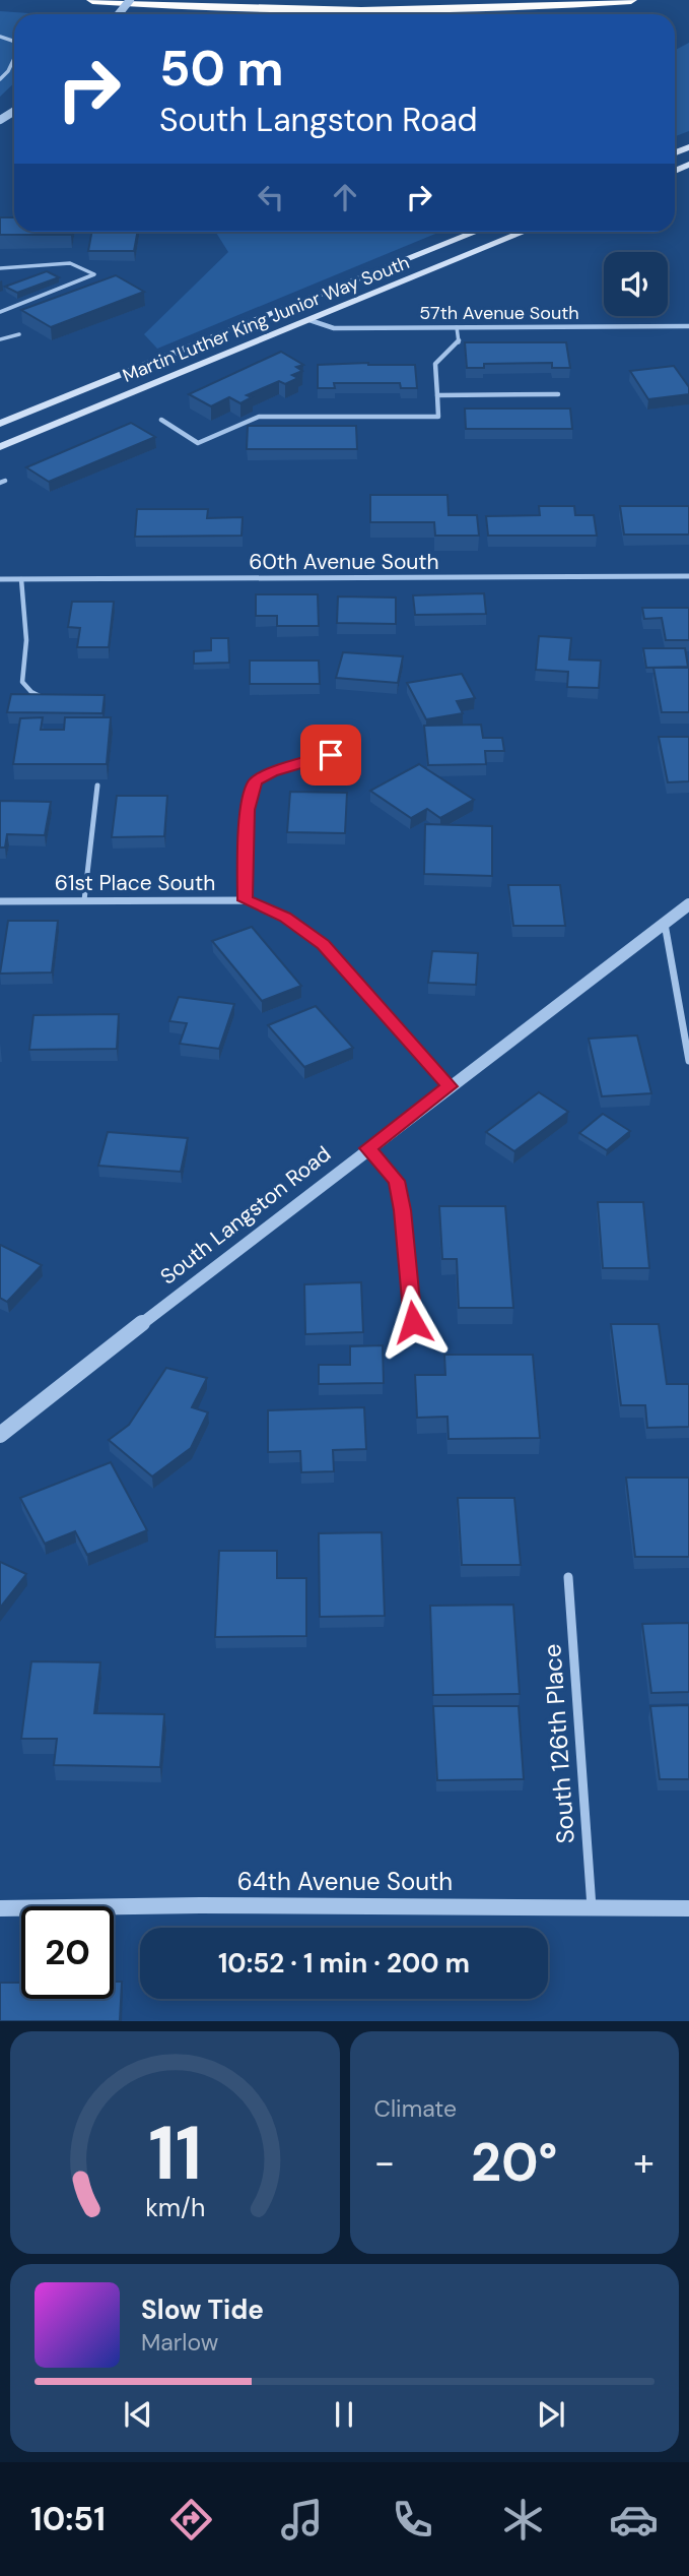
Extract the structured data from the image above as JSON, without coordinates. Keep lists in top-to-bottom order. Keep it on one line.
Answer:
{"streets":{"main road":["Martin Luther King Junior Way South"],"street":["57th Avenue South","60th Avenue South","61st Place South","South Langston Road","South 126th Place","64th Avenue South"]},"crossings":[["57th Avenue South","Martin Luther King Junior Way South"],["61st Place South","South Langston Road"],["South 126th Place","64th Avenue South"]],"page":{"turn":["50 m","South Langston Road"],"limit":"20","trip":"10:52 · 1 min · 200 m","tile":"Climate","heat":["−","20°","+"],"song":["Slow Tide","Marlow"],"tabs":"10:51","gauge":["11","km/h"]}}
